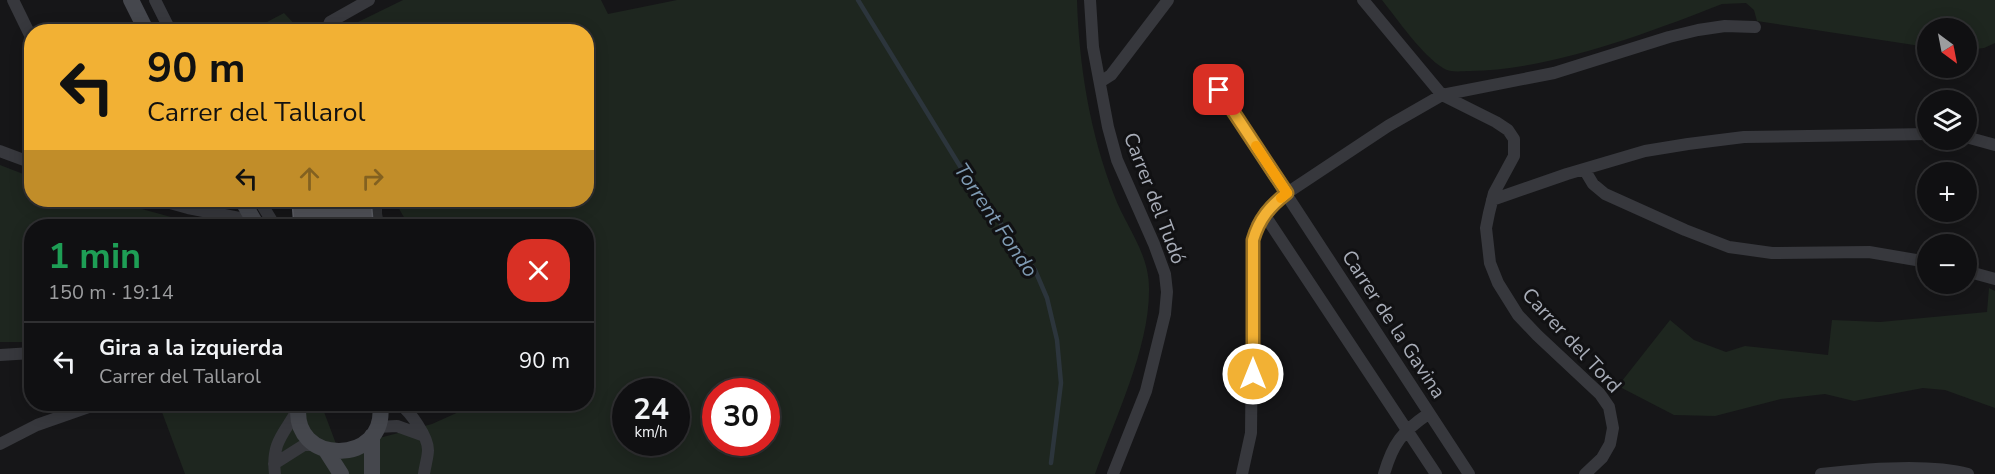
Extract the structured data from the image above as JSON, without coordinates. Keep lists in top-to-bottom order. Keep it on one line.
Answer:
{"streets":{"street":["Carrer del Tudó","Carrer de la Gavina","Carrer del Tord"]},"water":["Torrent Fondo"],"north":"bottom right","page":{"map_buttons":["+","−"],"turn":["90 m","Carrer del Tallarol"],"heading":["1 min","150 m · 19:14"],"list":[{"name":"Gira a la izquierda","note":"Carrer del Tallarol","value":"90 m"}],"speed":"24 km/h","limit":"30"}}
